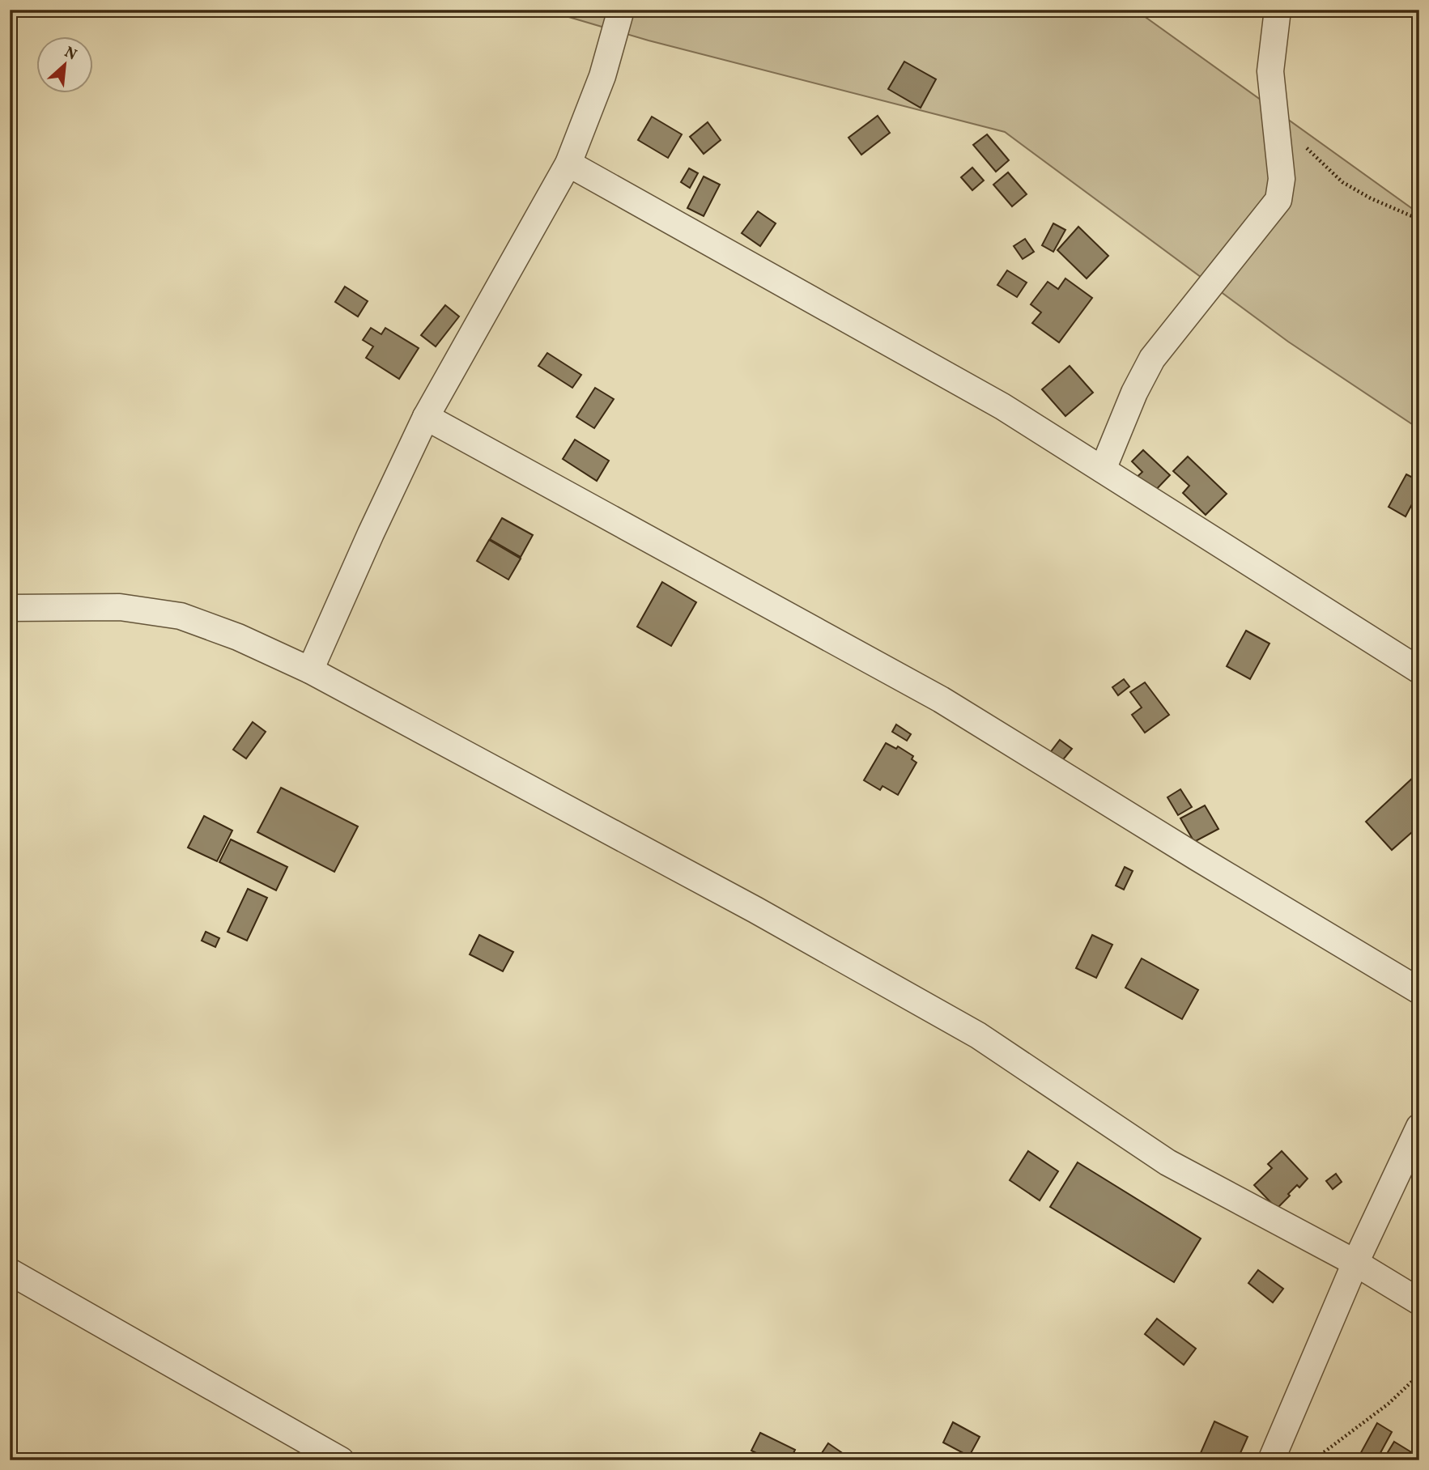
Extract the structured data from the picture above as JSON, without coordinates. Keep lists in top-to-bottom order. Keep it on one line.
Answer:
{"north":"top right"}
